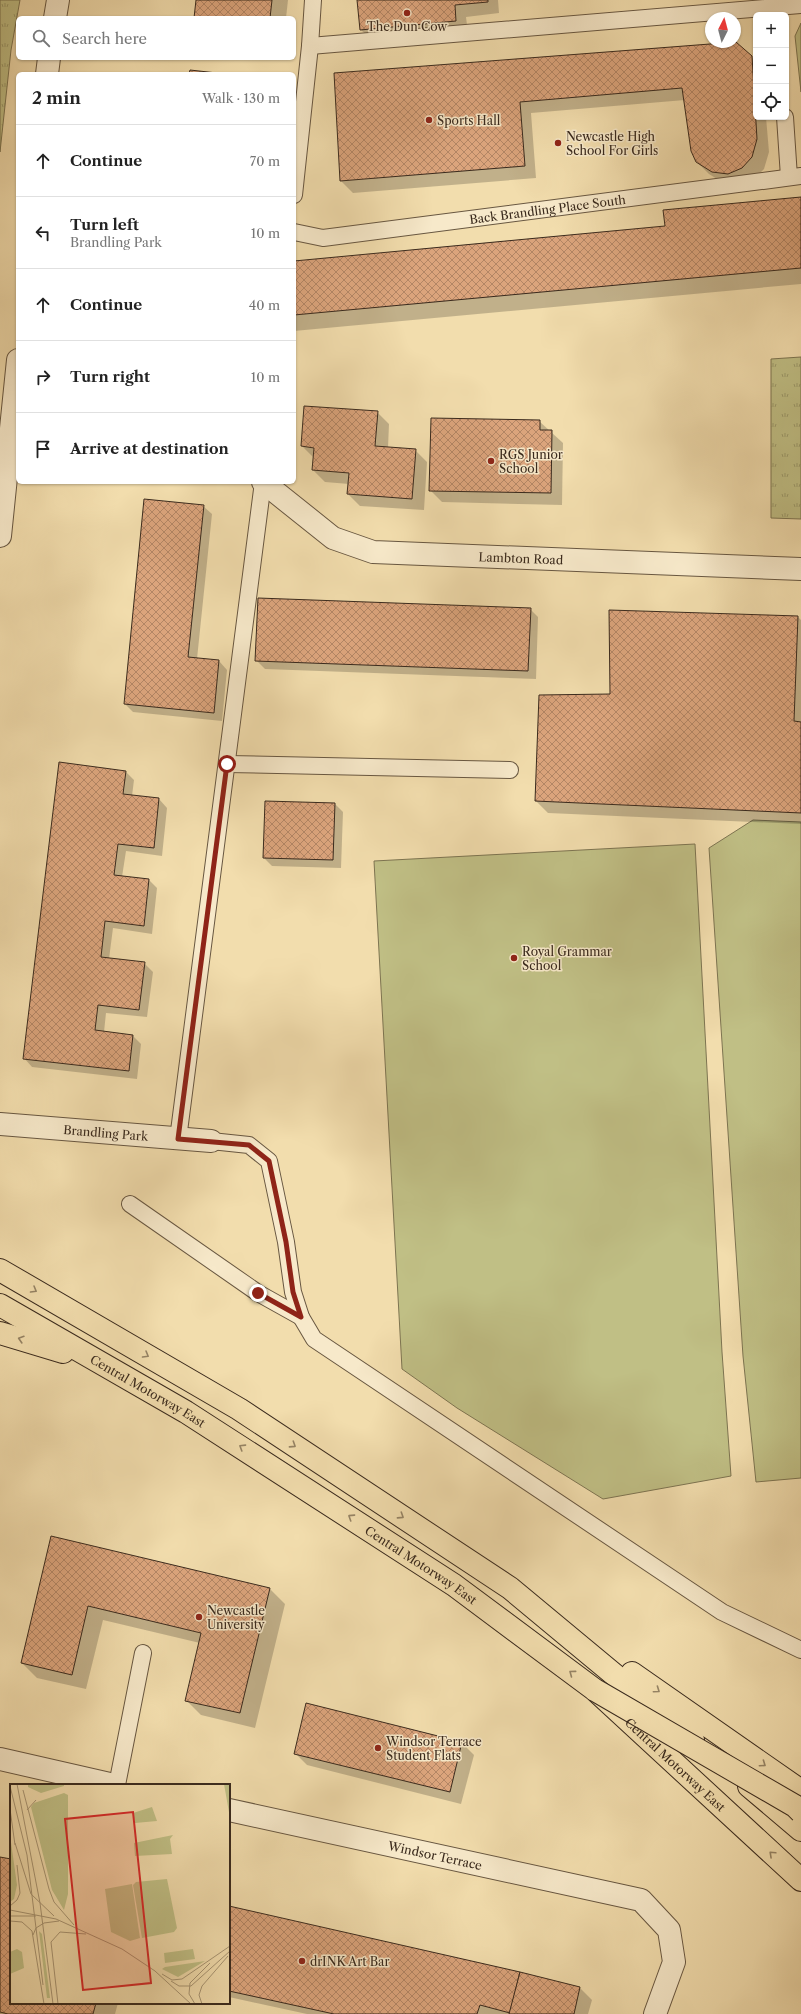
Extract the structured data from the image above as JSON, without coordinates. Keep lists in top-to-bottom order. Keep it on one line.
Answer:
{"streets":{"highway":["Central Motorway East"],"street":["Lambton Road","Brandling Park","Windsor Terrace"],"lane":["Back Brandling Place South"]},"places":["The Dun Cow","Sports Hall","Newcastle High School For Girls","RGS Junior School","Royal Grammar School","Newcastle University","Windsor Terrace Student Flats","drINK Art Bar"],"north":"top","page":{"map_buttons":["+","−"],"search":"Search here","heading":["2 min","Walk · 130 m"],"list":[["Continue","70 m"],["Turn left","Brandling Park","10 m"],["Continue","40 m"],["Turn right","10 m"],"Arrive at destination"]}}
